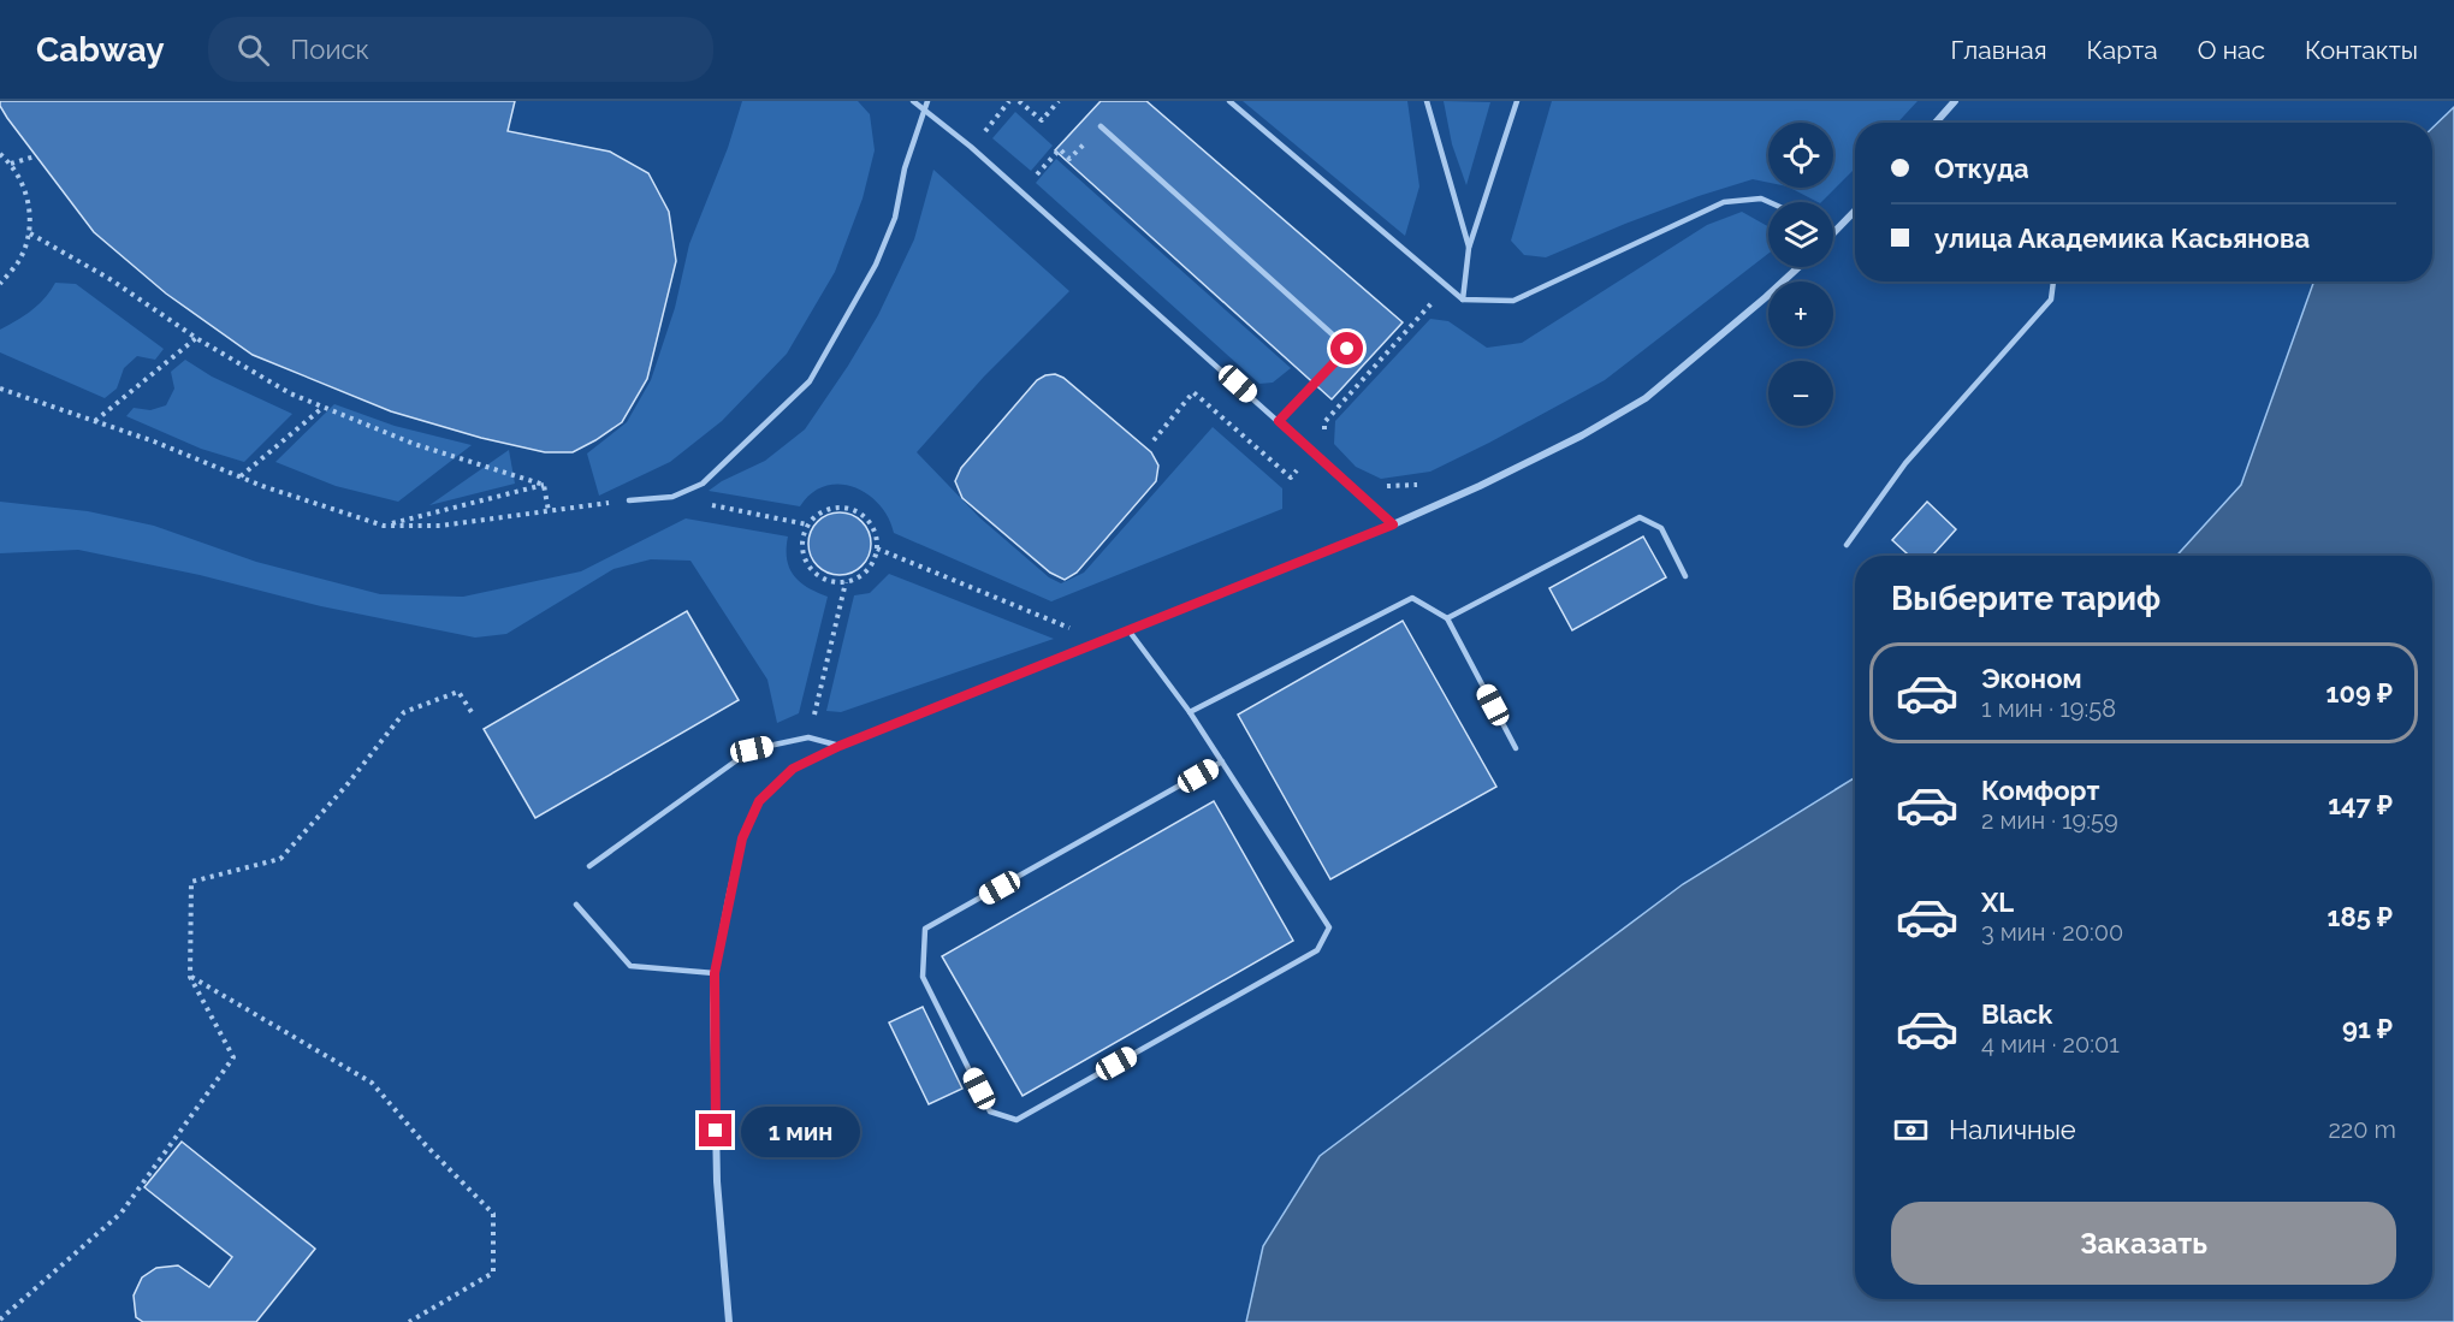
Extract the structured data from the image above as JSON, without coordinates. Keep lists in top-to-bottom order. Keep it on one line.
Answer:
{"page":{"header":"Cabway","search":"Поиск","nav":["Главная","Карта","О нас","Контакты"],"map_buttons":["+","−"],"banner":["Откуда","улица Академика Касьянова"],"heading":"Выберите тариф","list":[{"name":"Эконом","note":"1 мин · 19:58","value":"109 ₽"},{"name":"Комфорт","note":"2 мин · 19:59","value":"147 ₽"},{"name":"XL","note":"3 мин · 20:00","value":"185 ₽"},{"name":"Black","note":"4 мин · 20:01","value":"91 ₽"}],"pay":["Наличные","220 m"],"bubble":"1 мин","buttons":"Заказать"}}
